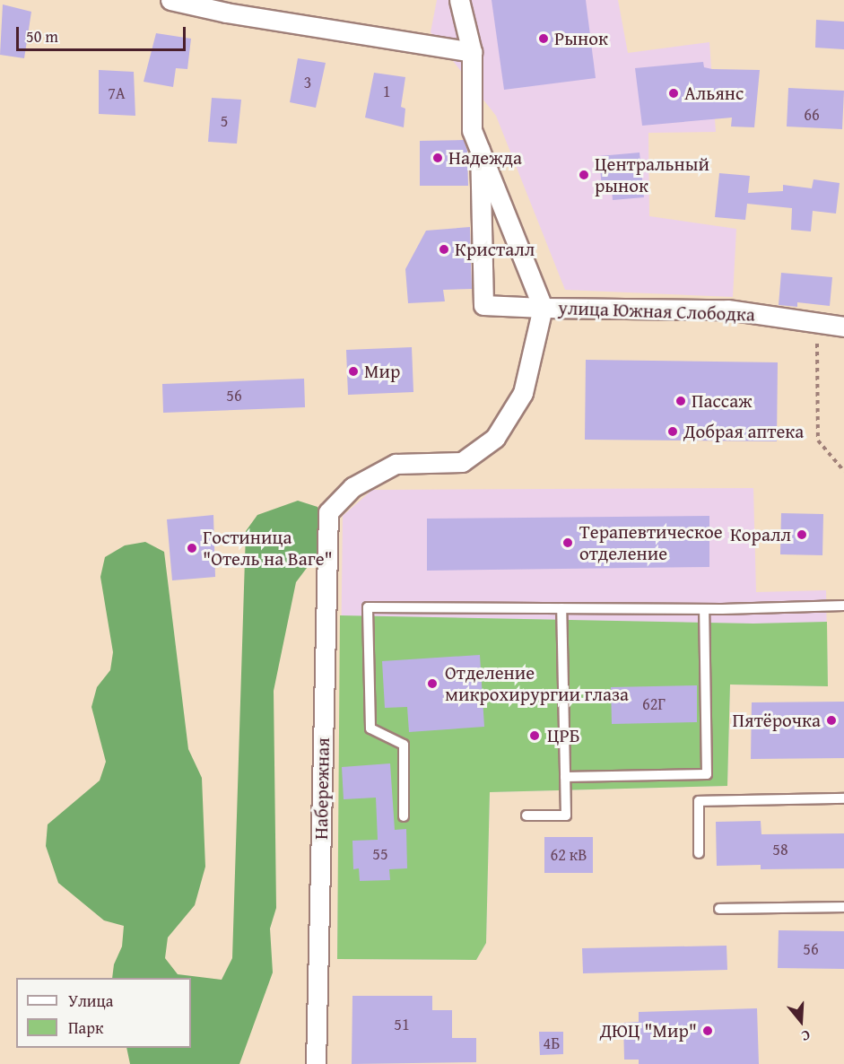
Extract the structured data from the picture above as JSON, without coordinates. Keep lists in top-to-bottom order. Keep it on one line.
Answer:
{"streets":{"street":["улица Южная Слободка","Набережная"]},"crossings":[["улица Южная Слободка","Набережная"]],"places":["Рынок","Альянс","Надежда","Центральный рынок","Кристалл","Мир","Пассаж","Добрая аптека","Коралл","Терапевтическое отделение","Гостиница \"Отель на Ваге\"","Отделение микрохирургии глаза","Пятёрочка","ЦРБ","ДЮЦ \"Мир\""],"house_numbers":["3","1","7А","66","5","56","62Г","58","55","62 кВ","56","51","4Б"],"legend":["Улица","Парк"],"scale_bar":"50 m","north":"bottom"}
